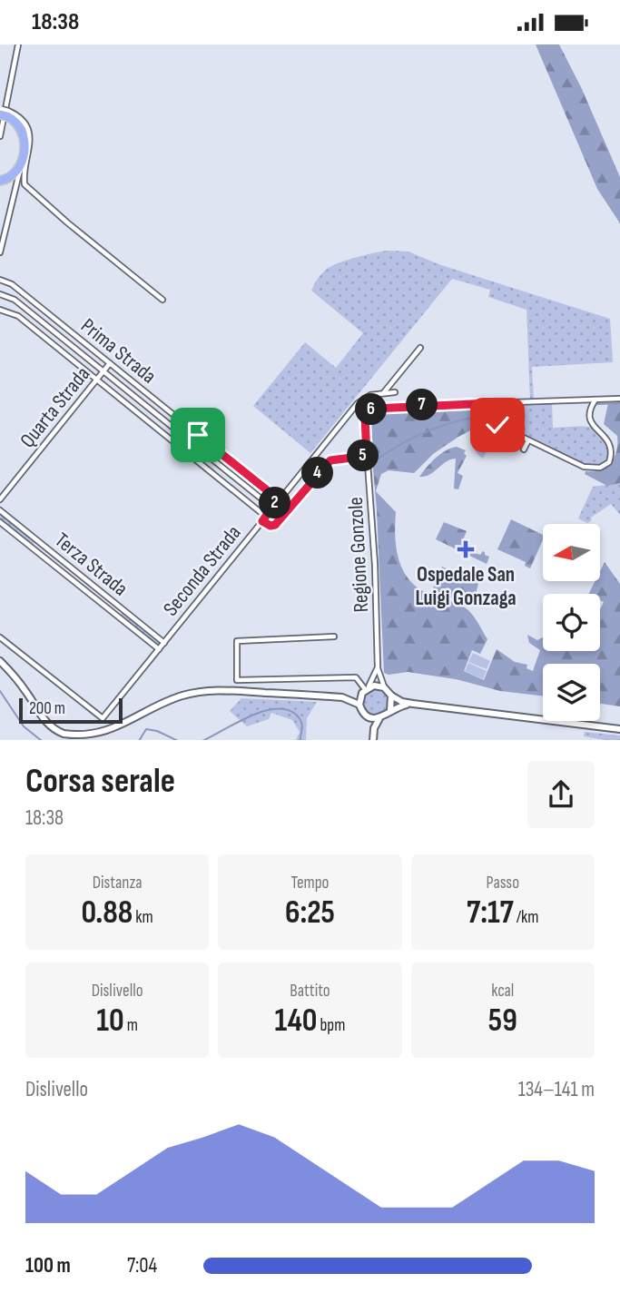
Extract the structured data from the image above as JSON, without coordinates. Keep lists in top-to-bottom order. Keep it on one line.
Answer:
{"streets":{"street":["Prima Strada","Quarta Strada","Regione Gonzole","Terza Strada","Seconda Strada"]},"crossings":[["Prima Strada","Quarta Strada"],["Prima Strada","Seconda Strada"],["Terza Strada","Seconda Strada"]],"places":{"health":["Ospedale San Luigi Gonzaga"]},"scale_bar":"200 m","north":"left","page":{"status":"18:38","pins":["7","6","5","4","2"],"scale":"200 m","heading":["Corsa serale","18:38"],"stats":[["Distanza","0.88 km"],["Tempo","6:25"],["Passo","7:17 /km"],["Dislivello","10 m"],["Battito","140 bpm"],["kcal","59"]],"chart":["Dislivello","134–141 m"],"list":[{"name":"100 m","note":"7:04"}]}}
